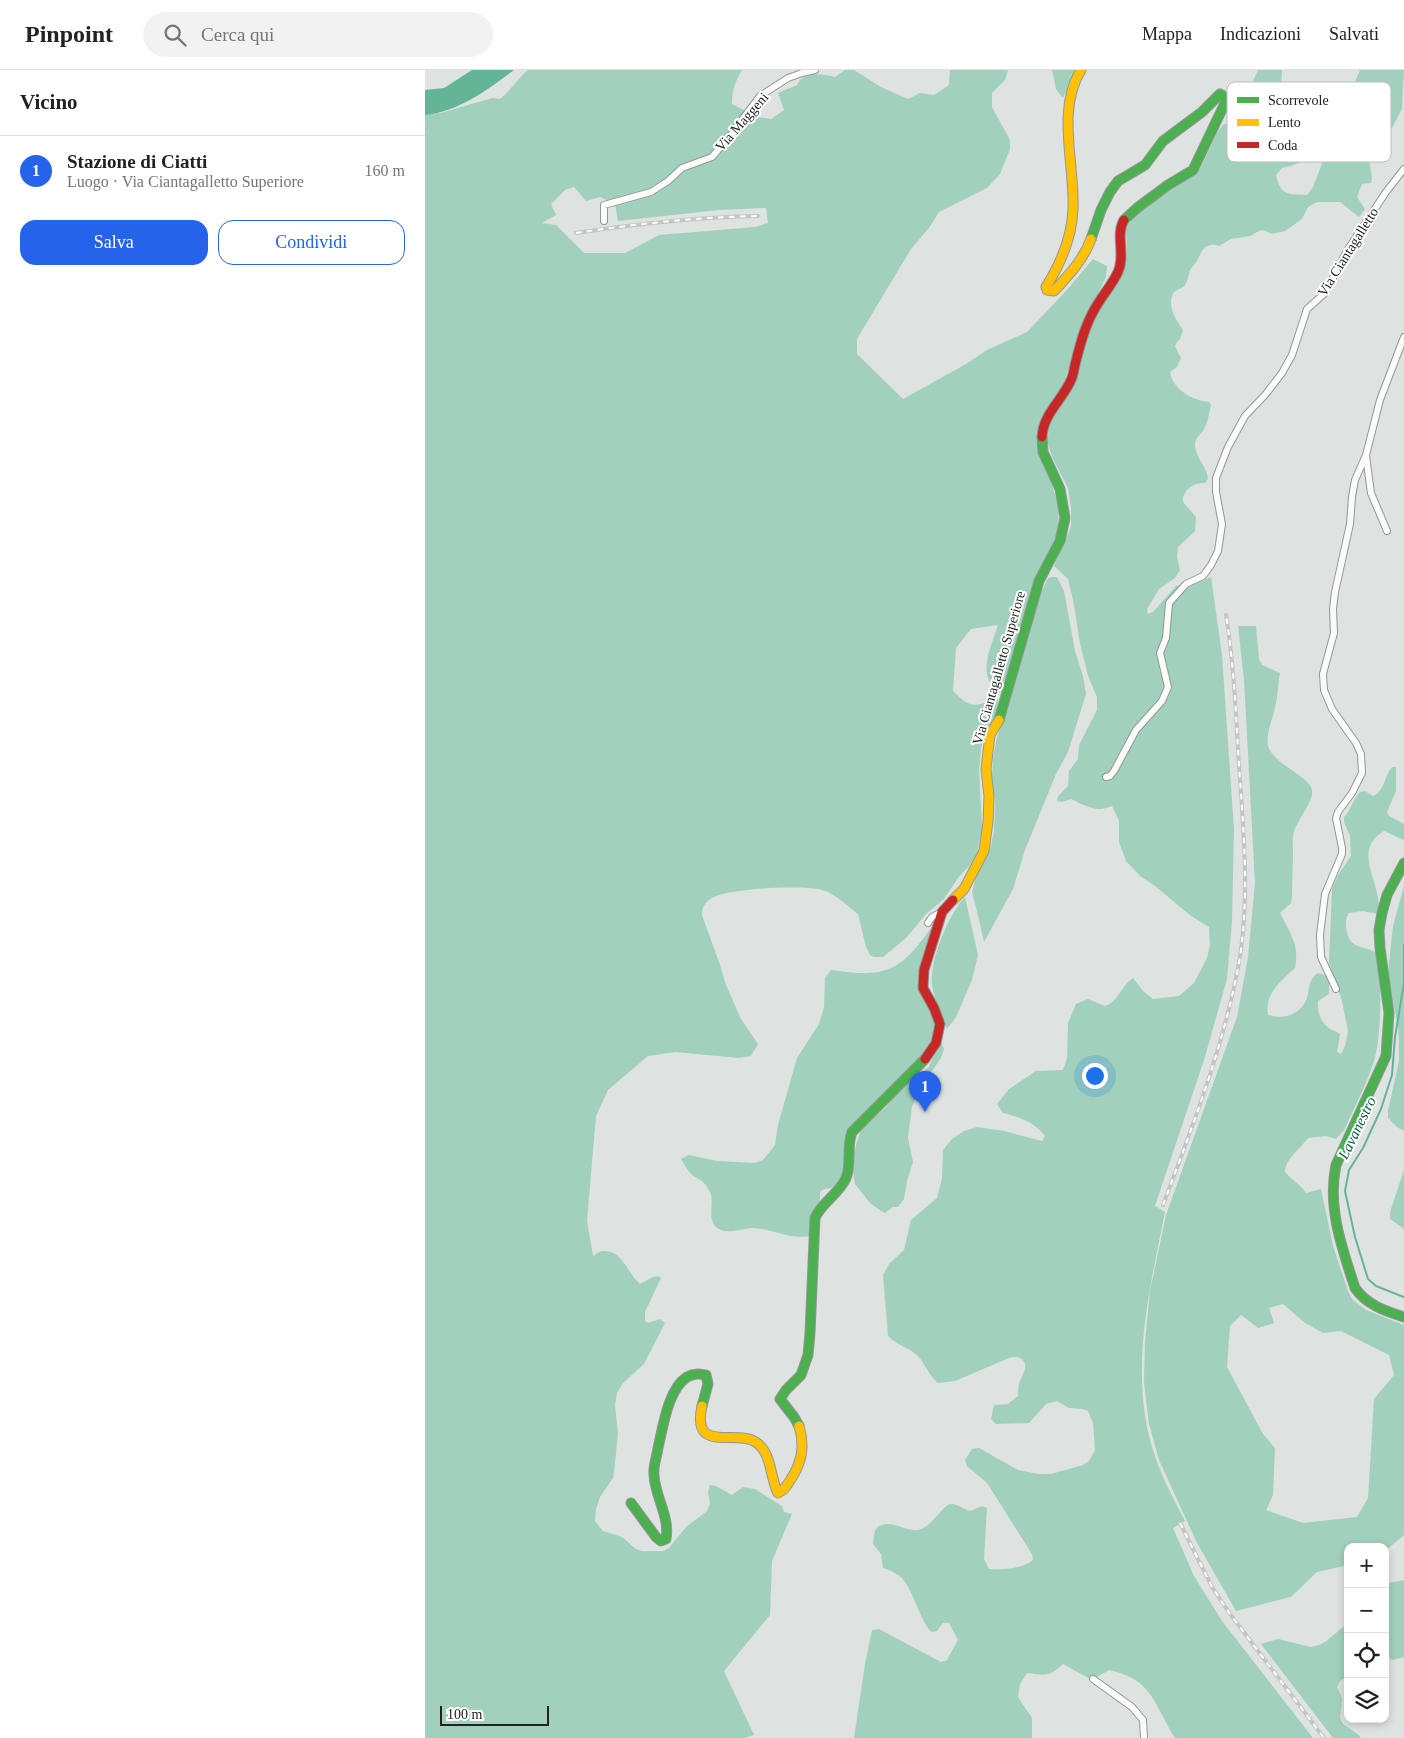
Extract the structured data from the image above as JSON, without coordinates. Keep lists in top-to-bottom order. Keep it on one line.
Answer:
{"streets":{"street":["Via Maggeni","Via Ciantagalletto","Via Ciantagalletto Superiore"]},"water":["Lavanestro"],"legend":["Scorrevole","Lento","Coda"],"scale_bar":"100 m","page":{"header":"Pinpoint","search":"Cerca qui","nav":["Mappa","Indicazioni","Salvati"],"heading":"Vicino","list":[{"mark":"1","name":"Stazione di Ciatti","note":"Luogo · Via Ciantagalletto Superiore","value":"160 m"}],"buttons":["Salva","Condividi"],"pins":"1","map_buttons":["+","−"],"scale":"100 m"}}
